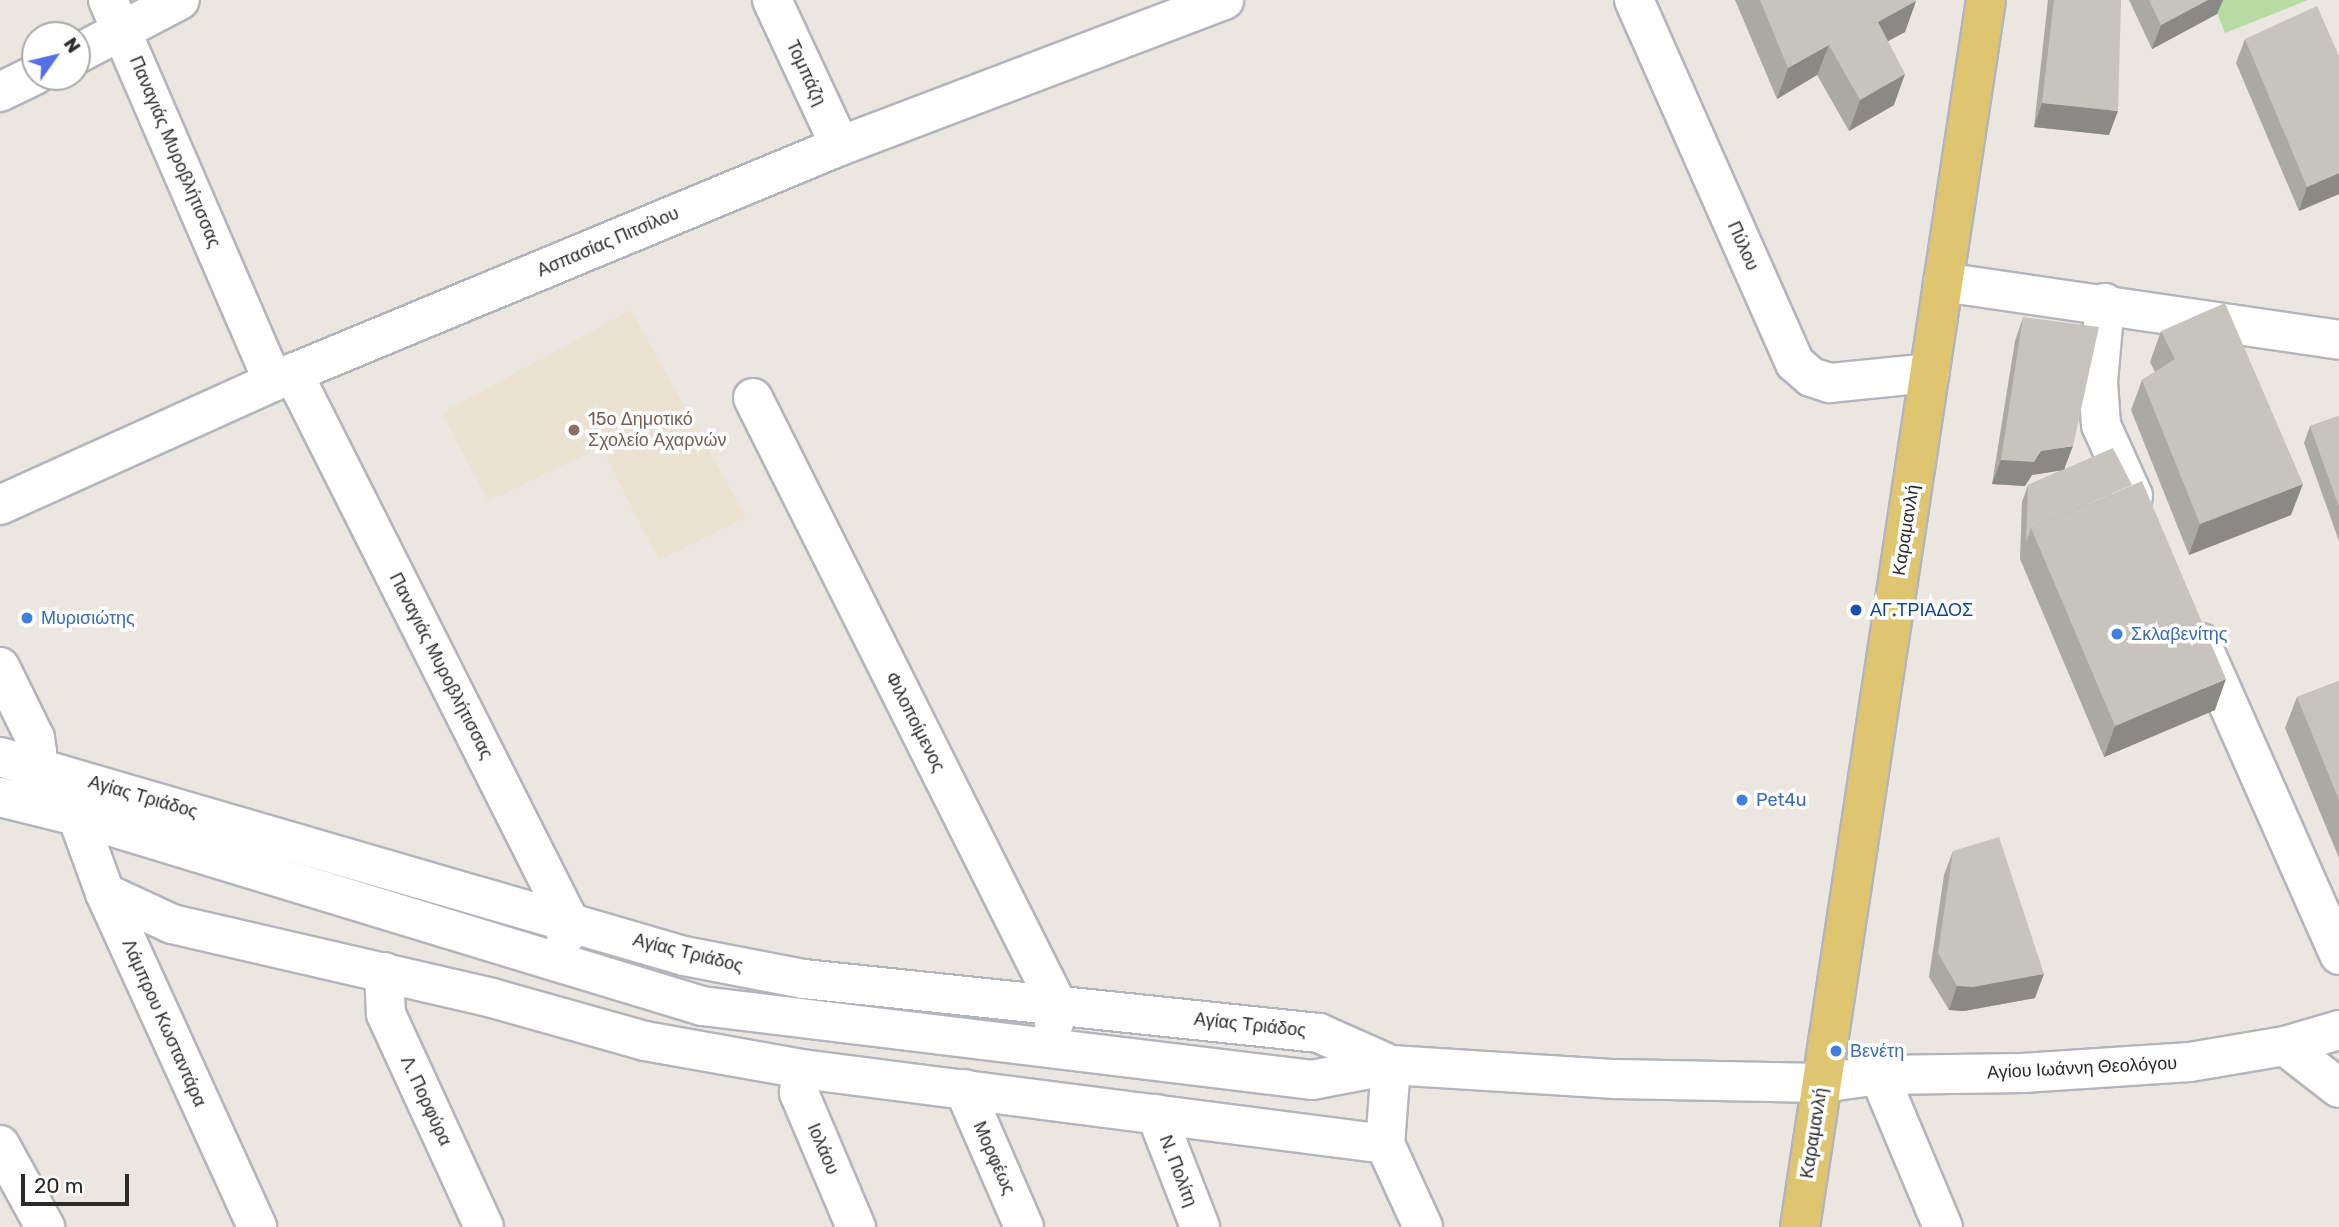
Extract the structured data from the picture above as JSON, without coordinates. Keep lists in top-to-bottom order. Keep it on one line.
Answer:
{"streets":{"main road":["Καραμανλή"],"street":["Τομπάζη","Παναγιάς Μυροβλήτισσας","Ασπασίας Πιτσίλου","Πύλου","Φιλοποίμενος","Αγίας Τριάδος","Λάμπρου Κωσταντάρα","Αγίου Ιωάννη Θεολόγου","Λ. Πορφύρα","Ιολάου","Μορφέως","Ν. Πολίτη"]},"crossings":[["Τομπάζη","Ασπασίας Πιτσίλου"],["Παναγιάς Μυροβλήτισσας","Ασπασίας Πιτσίλου"],["Παναγιάς Μυροβλήτισσας","Αγίας Τριάδος"],["Πύλου","Καραμανλή"],["Καραμανλή","Αγίας Τριάδος"],["Καραμανλή","Αγίου Ιωάννη Θεολόγου"],["Φιλοποίμενος","Αγίας Τριάδος"],["Αγίας Τριάδος","Λάμπρου Κωσταντάρα"],["Αγίας Τριάδος","Αγίου Ιωάννη Θεολόγου"]],"places":["15ο Δημοτικό Σχολείο Αχαρνών","ΑΓ.ΤΡΙΑΔΟΣ","Μυρισιώτης","Σκλαβενίτης","Pet4u","Βενέτη"],"scale_bar":"20 m","north":"top right"}
